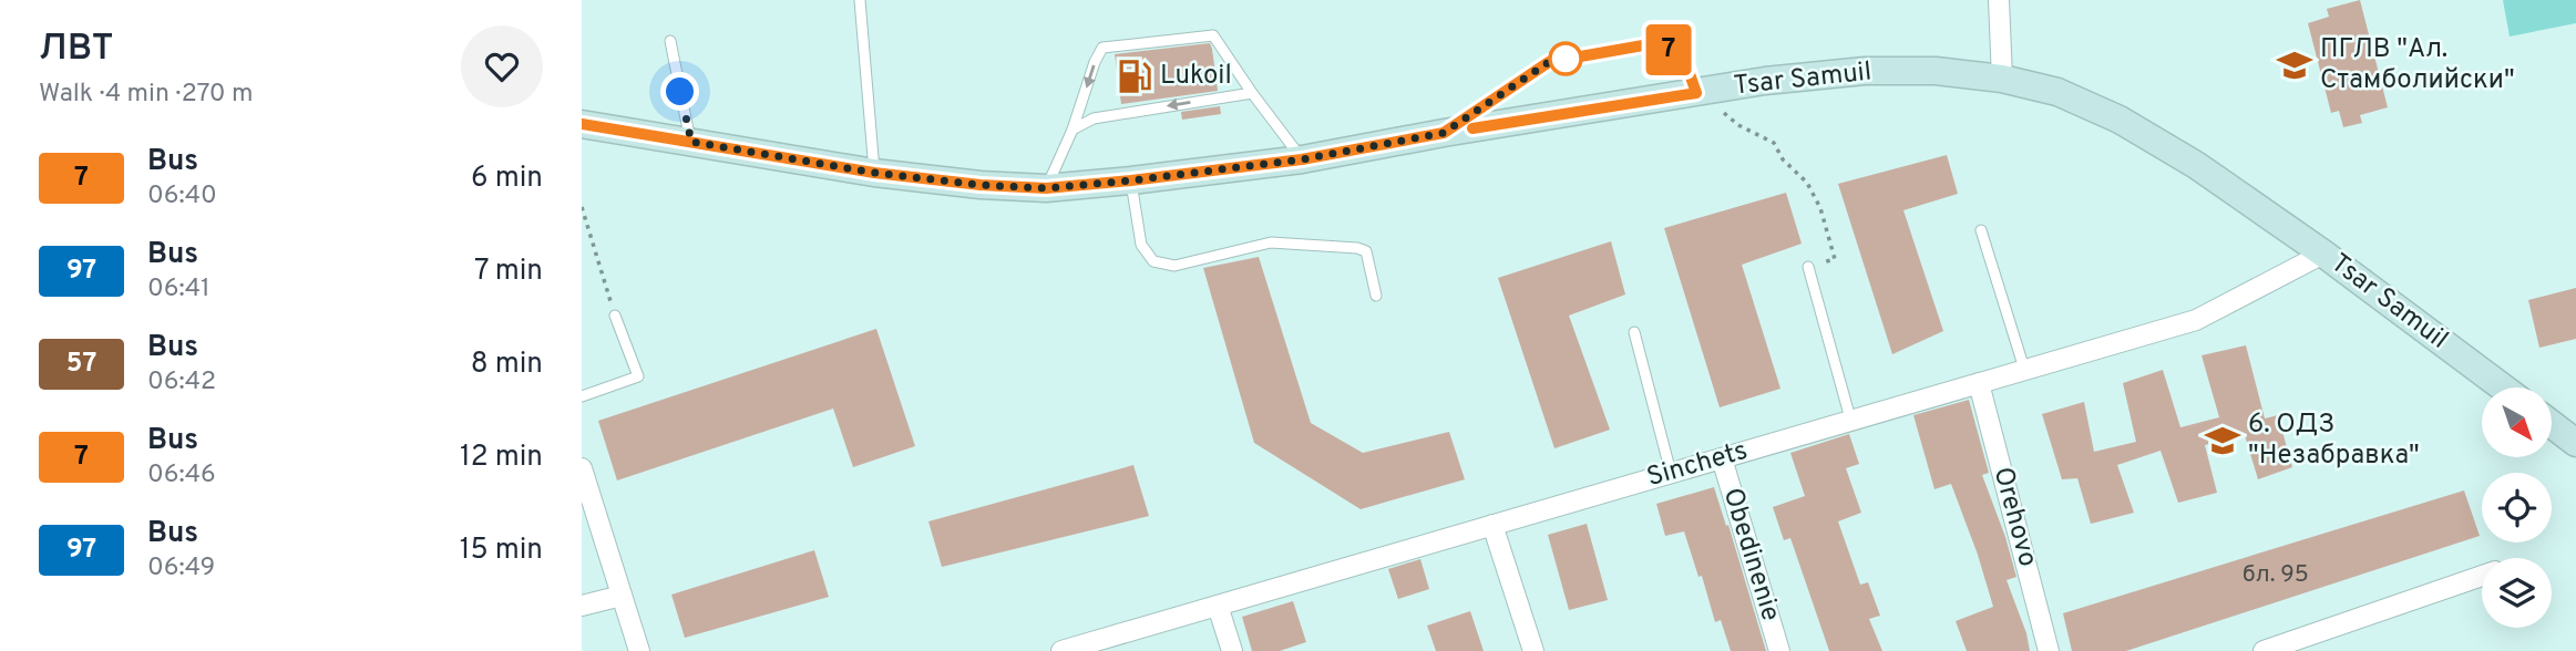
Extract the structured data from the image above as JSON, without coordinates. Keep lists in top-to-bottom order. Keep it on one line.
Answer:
{"streets":{"street":["Tsar Samuil","Sinchets","Orehovo","Obedinenie"]},"crossings":[["Tsar Samuil","Sinchets"],["Sinchets","Orehovo"],["Sinchets","Obedinenie"]],"places":{"school or university":["ПГЛВ \"Ал. Стамболийски\"","6. ОДЗ \"Незабравка\""],"fuel station":["Lukoil"]},"lines":["bus line 7"],"house_numbers":["бл. 95"],"north":"bottom right","page":{"heading":["ЛВТ","Walk · 4 min · 270 m"],"on_map":"7","list":[{"mark":"7","name":"Bus","note":"06:40","value":"6 min"},{"mark":"97","name":"Bus","note":"06:41","value":"7 min"},{"mark":"57","name":"Bus","note":"06:42","value":"8 min"},{"mark":"7","name":"Bus","note":"06:46","value":"12 min"},{"mark":"97","name":"Bus","note":"06:49","value":"15 min"}]}}
